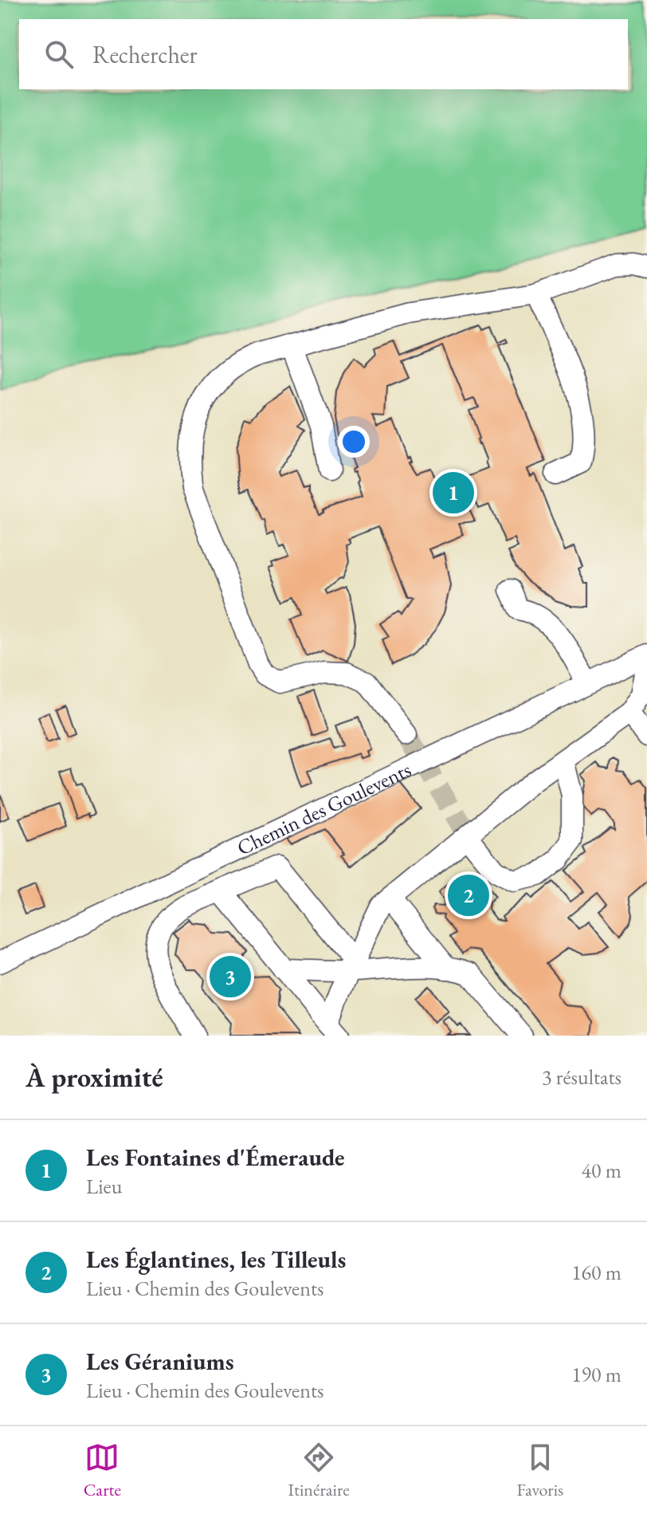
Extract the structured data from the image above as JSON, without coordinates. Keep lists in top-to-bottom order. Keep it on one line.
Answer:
{"streets":{"street":["Chemin des Goulevents"]},"page":{"search":"Rechercher","pins":["1","2","3"],"heading":["À proximité","3 résultats"],"list":[{"mark":"1","name":"Les Fontaines d'Émeraude","note":"Lieu","value":"40 m"},{"mark":"2","name":"Les Églantines, les Tilleuls","note":"Lieu · Chemin des Goulevents","value":"160 m"},{"mark":"3","name":"Les Géraniums","note":"Lieu · Chemin des Goulevents","value":"190 m"}],"nav":["Carte","Itinéraire","Favoris"]}}
